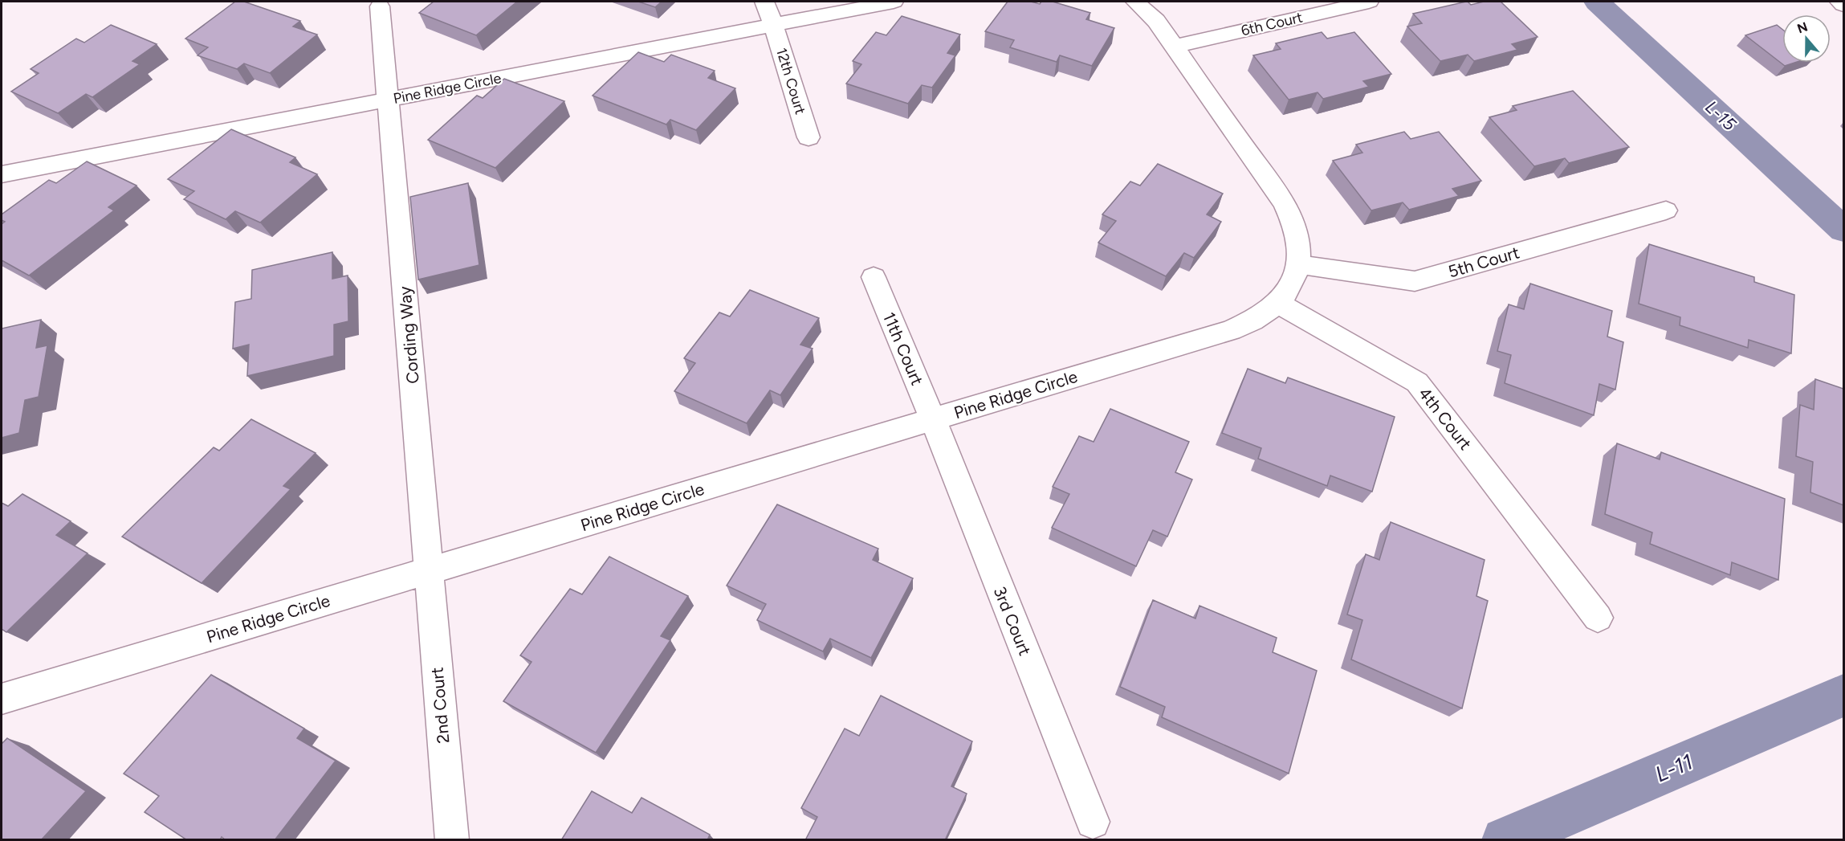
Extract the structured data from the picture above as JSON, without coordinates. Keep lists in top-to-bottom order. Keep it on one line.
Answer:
{"streets":{"street":["6th Court","12th Court","Pine Ridge Circle","5th Court","Cording Way","11th Court","4th Court","3rd Court","2nd Court"]},"crossings":[["12th Court","Pine Ridge Circle"],["Pine Ridge Circle","Cording Way"],["Pine Ridge Circle","11th Court"],["Pine Ridge Circle","4th Court"],["Pine Ridge Circle","3rd Court"],["Pine Ridge Circle","2nd Court"],["Cording Way","2nd Court"],["11th Court","3rd Court"]],"water":["L-15","L-11"],"north":"top"}
